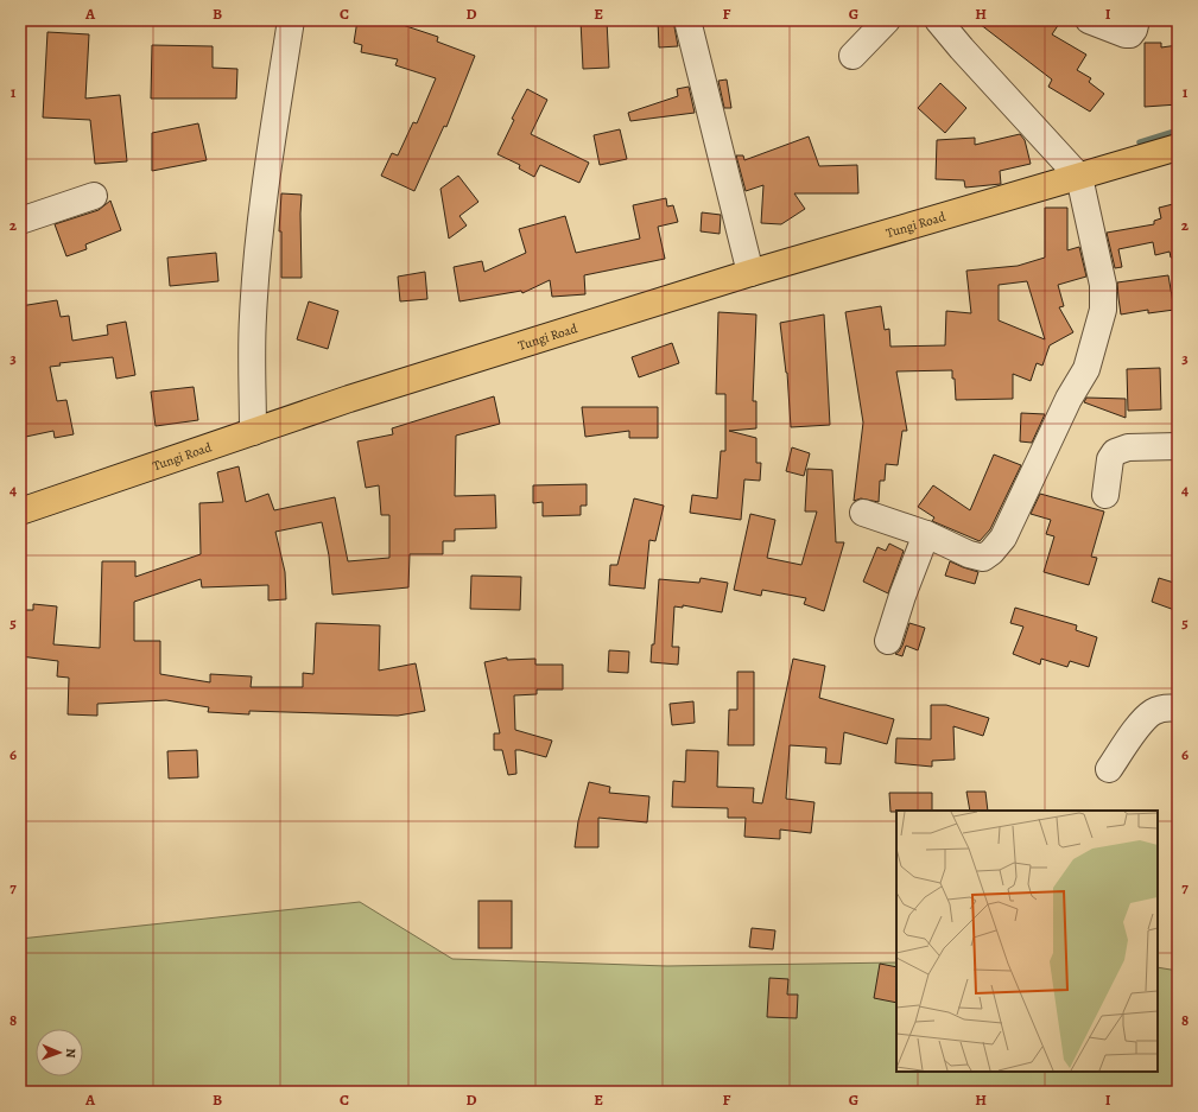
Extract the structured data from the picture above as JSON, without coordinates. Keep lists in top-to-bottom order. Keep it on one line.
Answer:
{"streets":{"main road":["Tungi Road"]},"north":"right","grid":{"columns":["A","B","C","D","E","F","G","H","I"],"rows":["1","2","3","4","5","6","7","8"]}}
